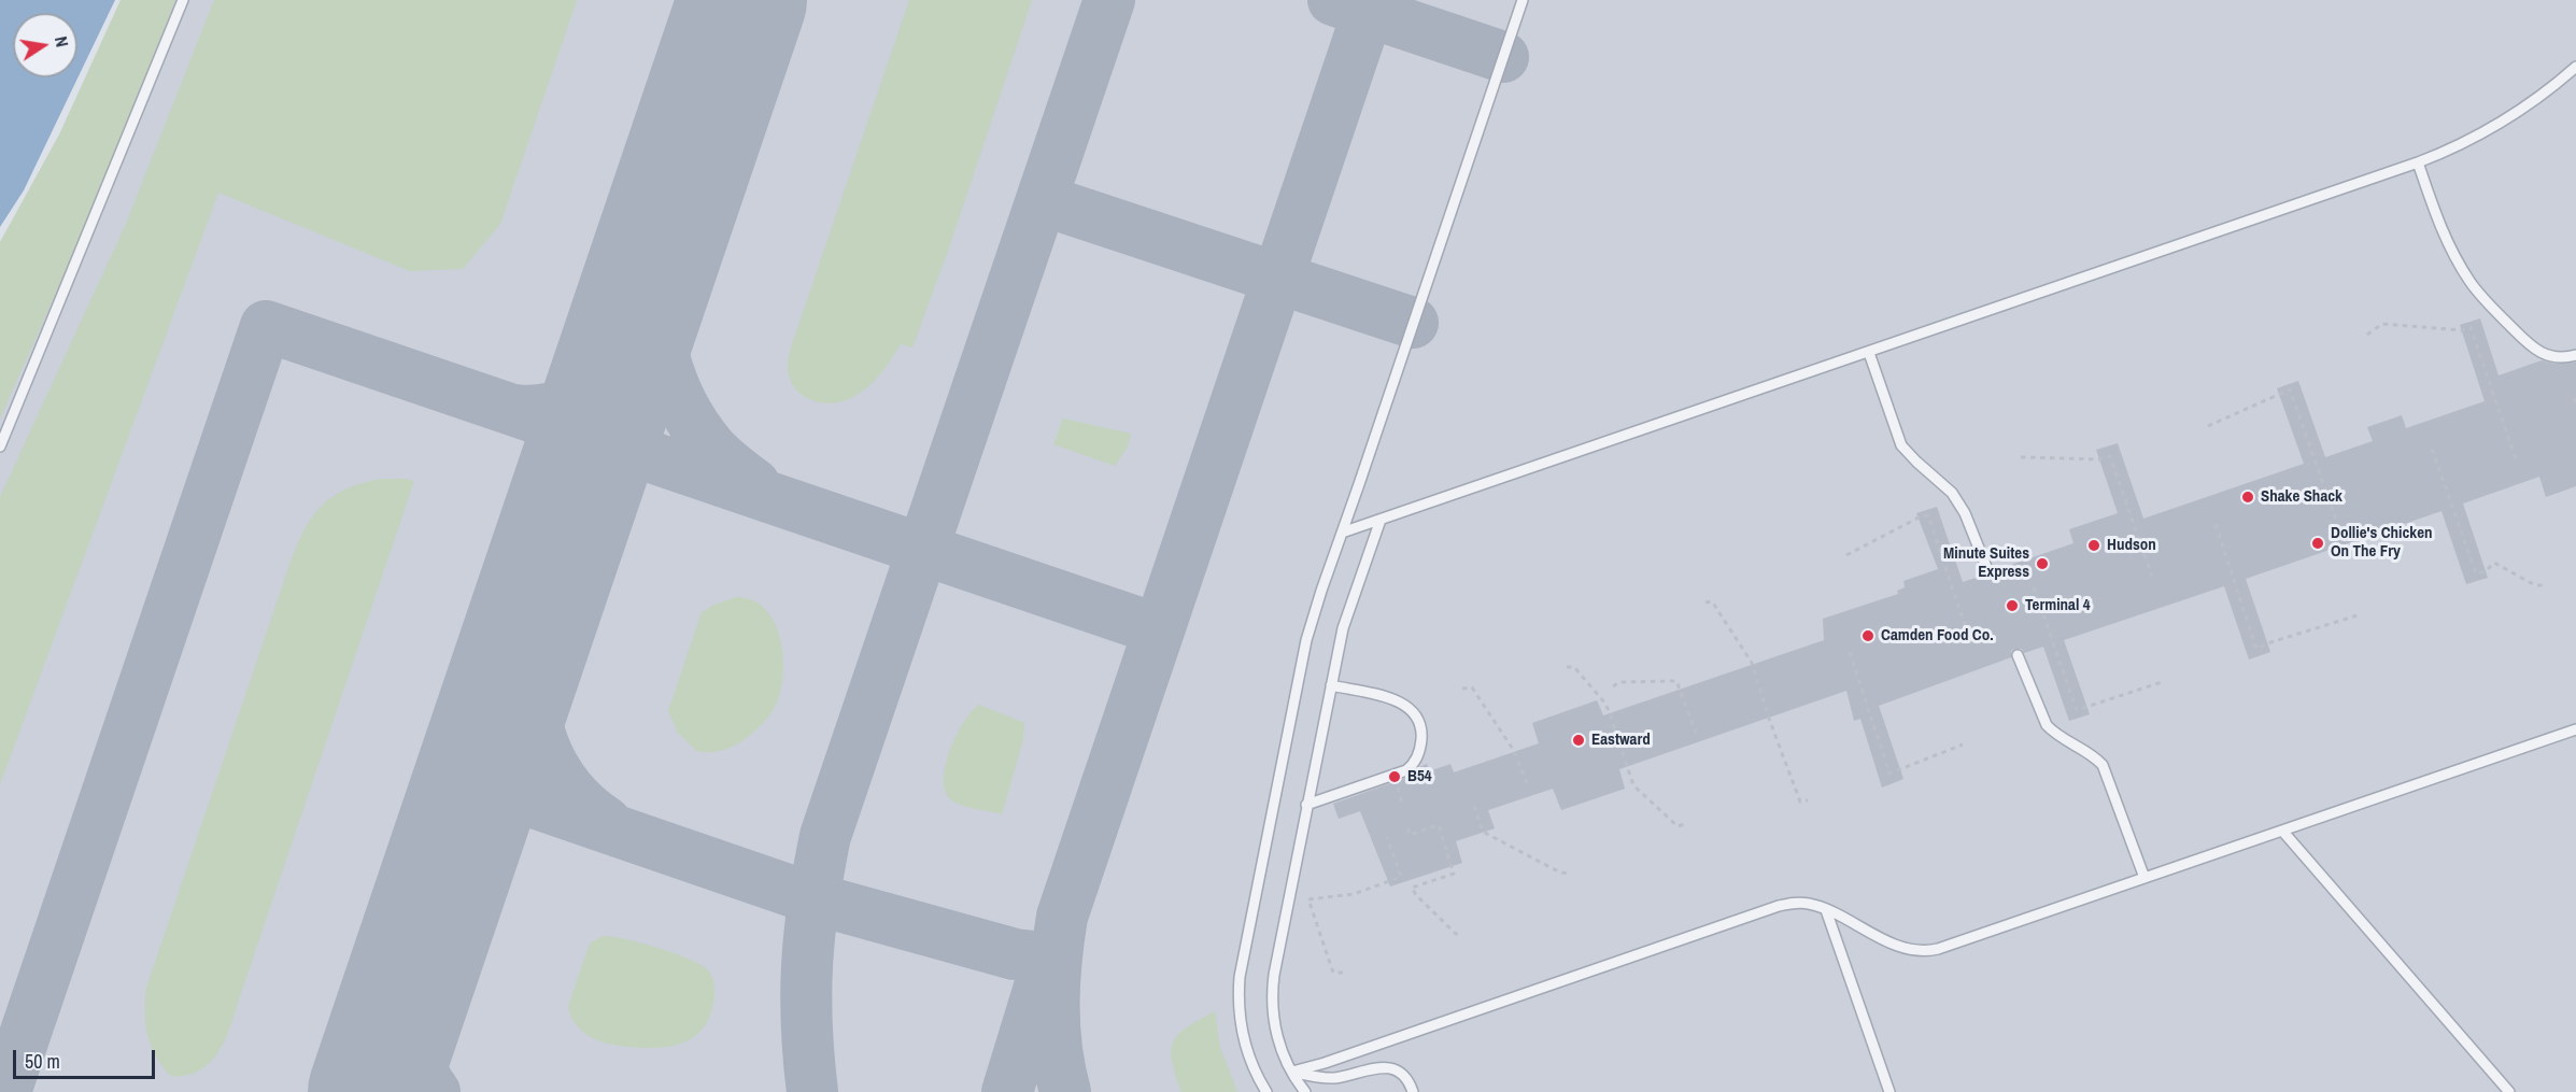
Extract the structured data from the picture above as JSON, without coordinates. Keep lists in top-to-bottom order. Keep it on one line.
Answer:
{"places":["Shake Shack","Dollie's Chicken On The Fry","Hudson","Minute Suites Express","Terminal 4","Camden Food Co.","Eastward","B54"],"scale_bar":"50 m","north":"right"}
